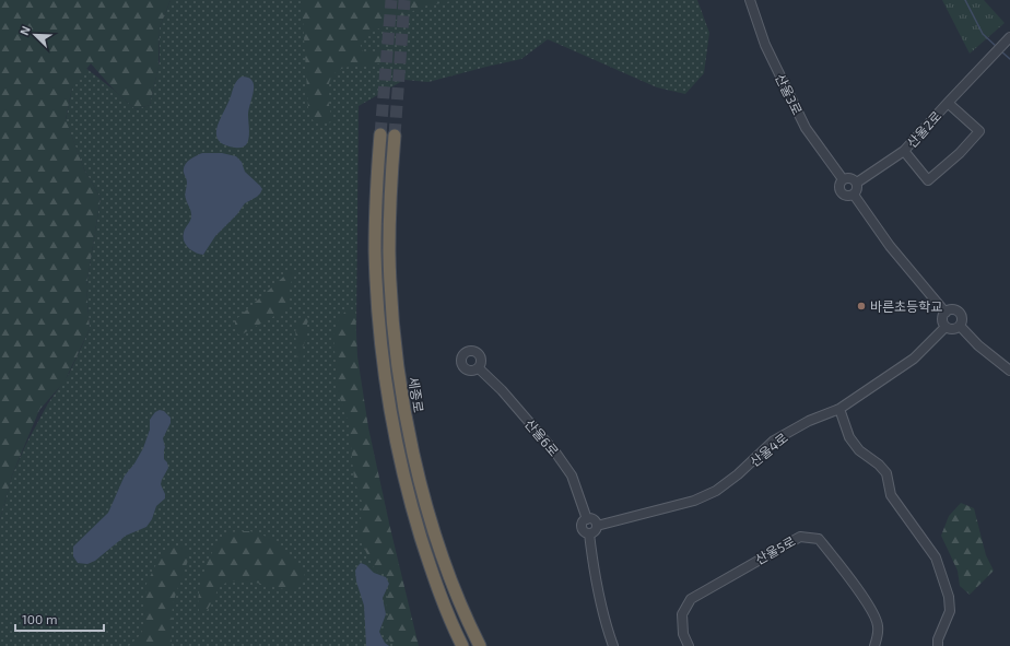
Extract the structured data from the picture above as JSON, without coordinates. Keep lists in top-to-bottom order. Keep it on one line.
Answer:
{"streets":{"highway":["세종로"],"street":["산울3로","산울2로","산울6로","산울4로","산울5로"]},"crossings":[["산울3로","산울2로"],["산울6로","산울4로"]],"places":["바른초등학교"],"scale_bar":"100 m","north":"top left"}
